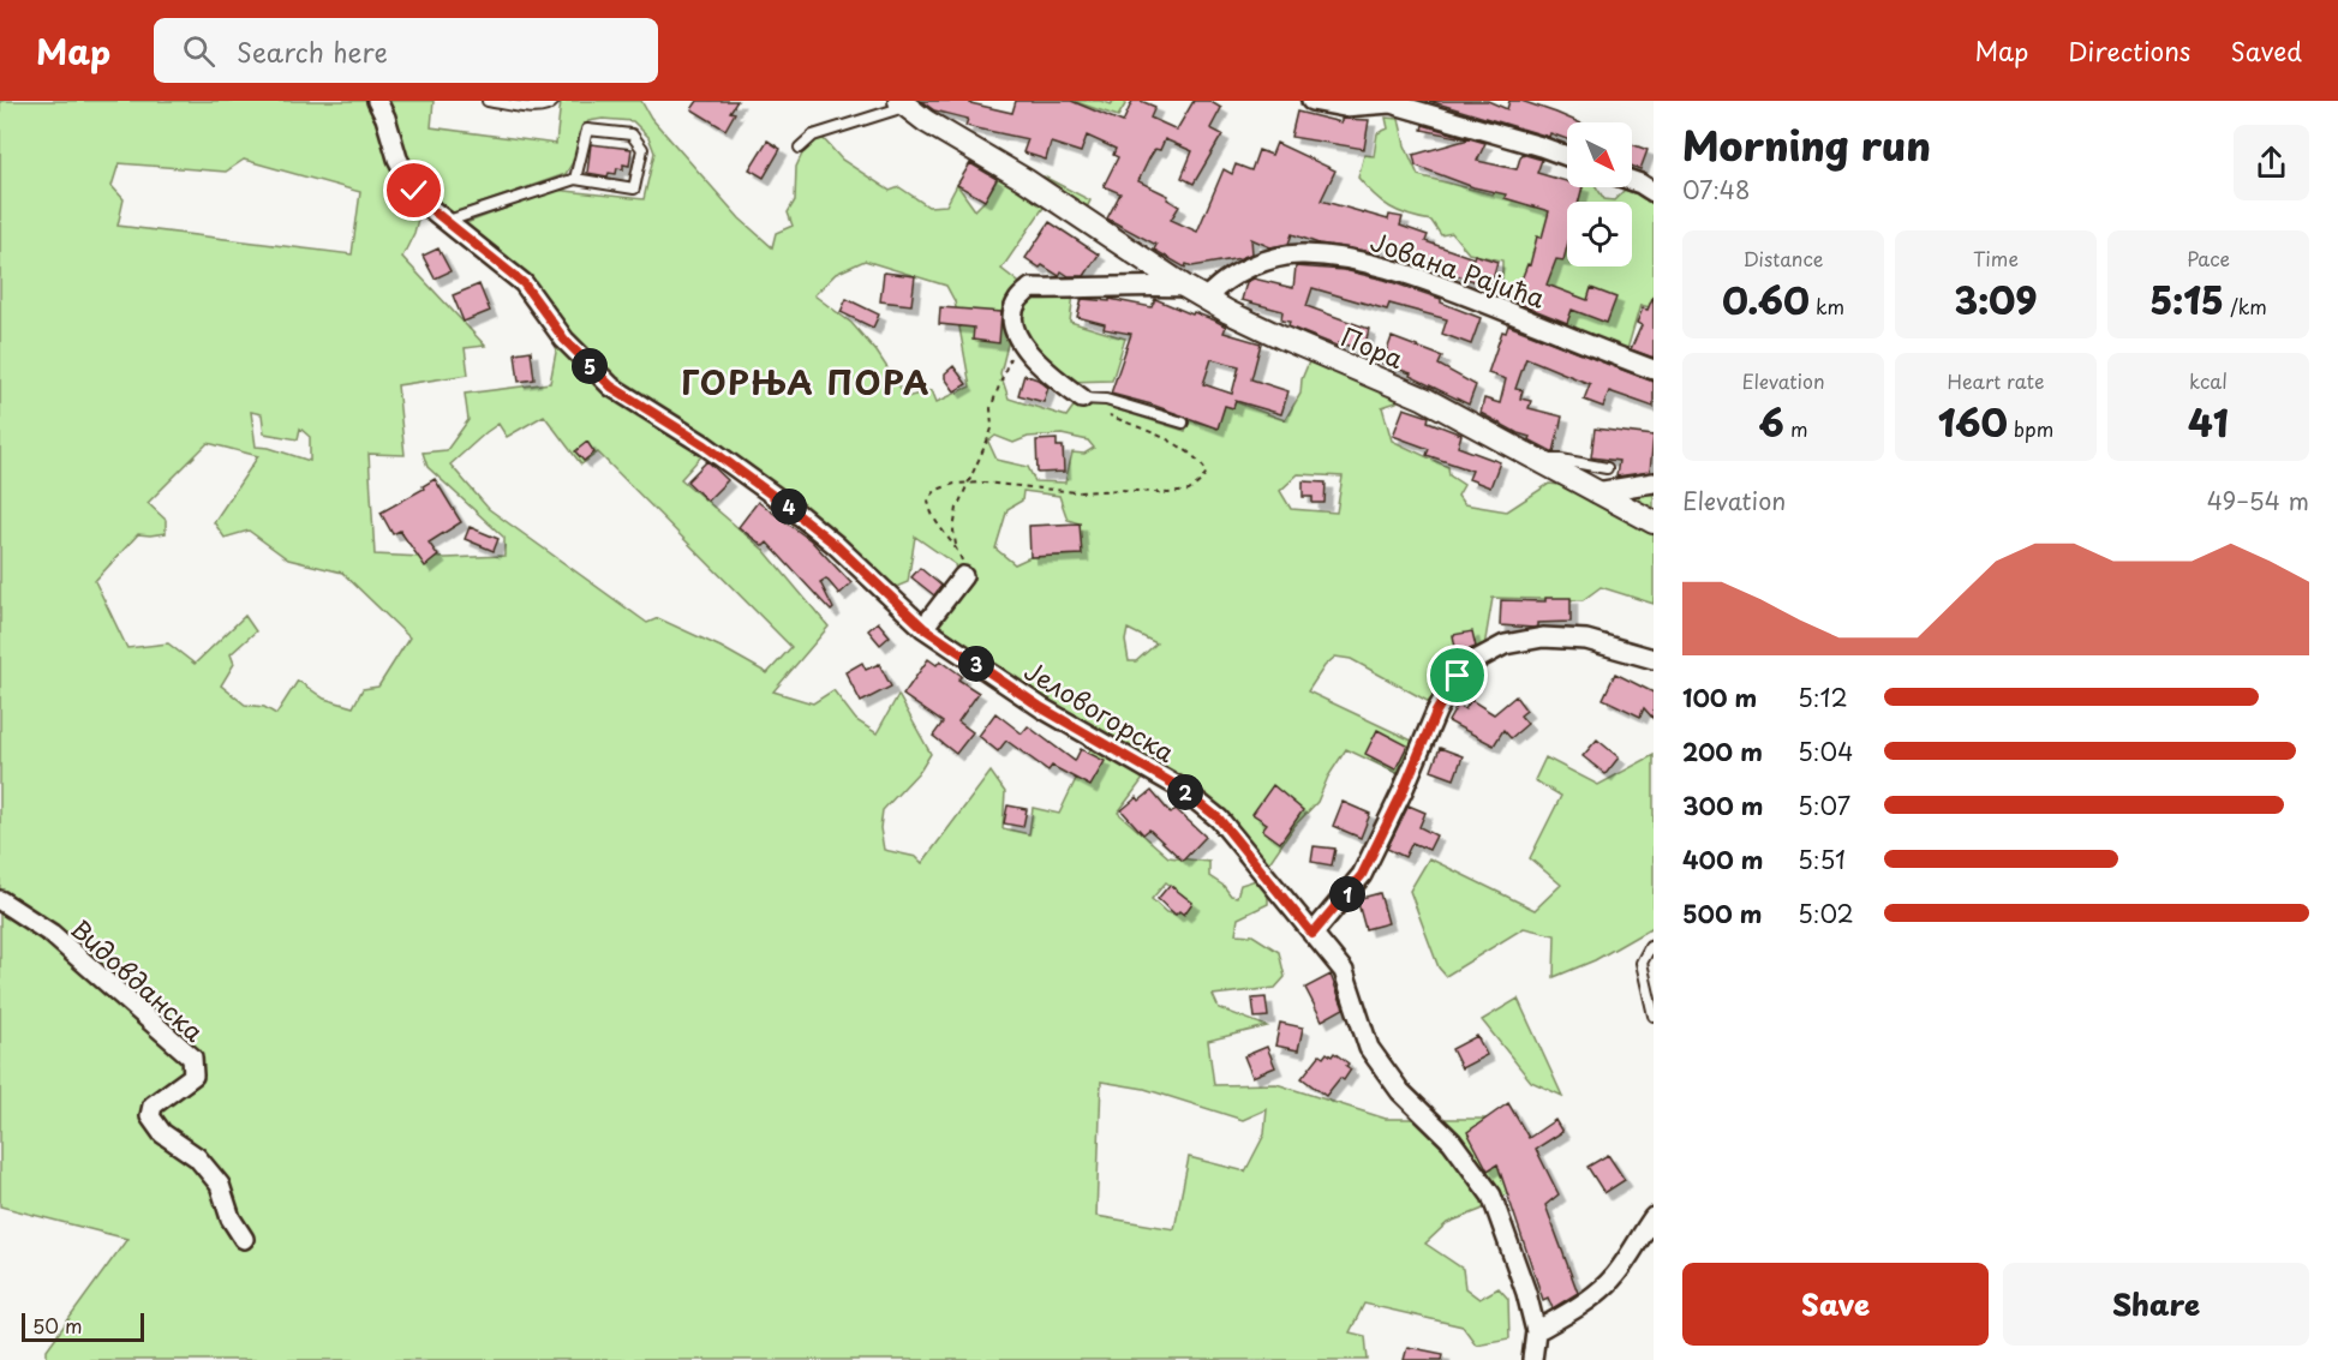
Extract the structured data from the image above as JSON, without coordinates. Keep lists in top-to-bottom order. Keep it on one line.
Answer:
{"streets":{"street":["Јована Рајића","Пора","Јеловогорска","Видовданска"]},"crossings":[["Јована Рајића","Пора"]],"districts":["ГОРЊА ПОРА"],"scale_bar":"50 m","north":"bottom right","page":{"header":"Map","search":"Search here","nav":["Map","Directions","Saved"],"heading":["Morning run","07:48"],"stats":[["Distance","0.60 km"],["Time","3:09"],["Pace","5:15 /km"],["Elevation","6 m"],["Heart rate","160 bpm"],["kcal","41"]],"pins":["5","4","3","2","1"],"chart":["Elevation","49–54 m"],"list":[{"name":"100 m","note":"5:12"},{"name":"200 m","note":"5:04"},{"name":"300 m","note":"5:07"},{"name":"400 m","note":"5:51"},{"name":"500 m","note":"5:02"}],"buttons":["Save","Share"],"scale":"50 m"}}
